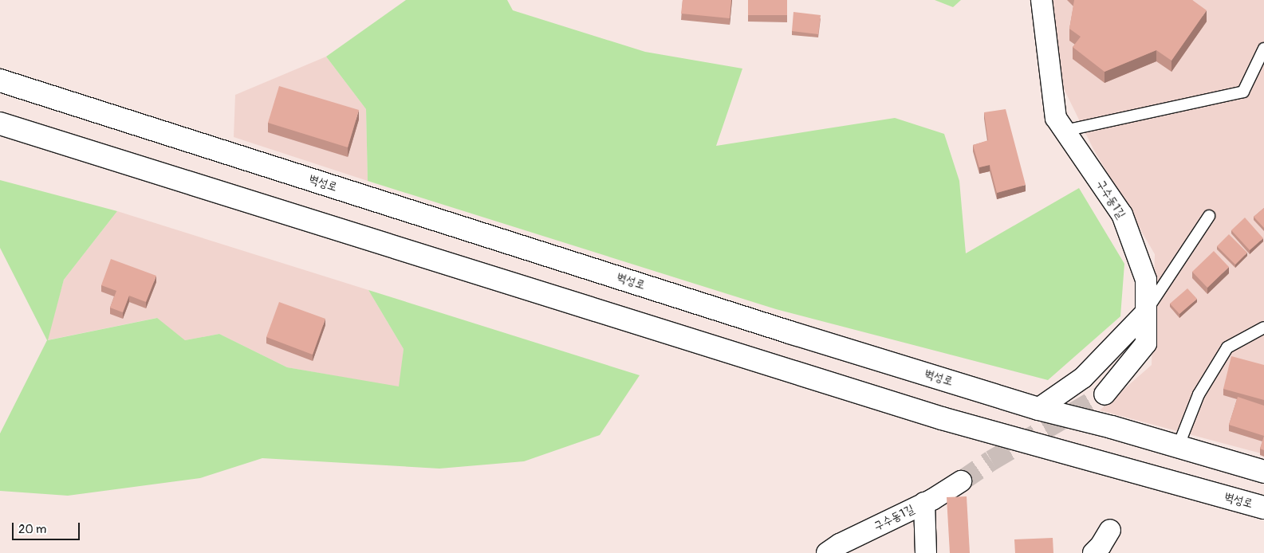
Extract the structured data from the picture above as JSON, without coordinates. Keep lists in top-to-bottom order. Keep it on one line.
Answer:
{"streets":{"main road":["벽성로"],"street":["구수동1길"]},"scale_bar":"20 m"}
